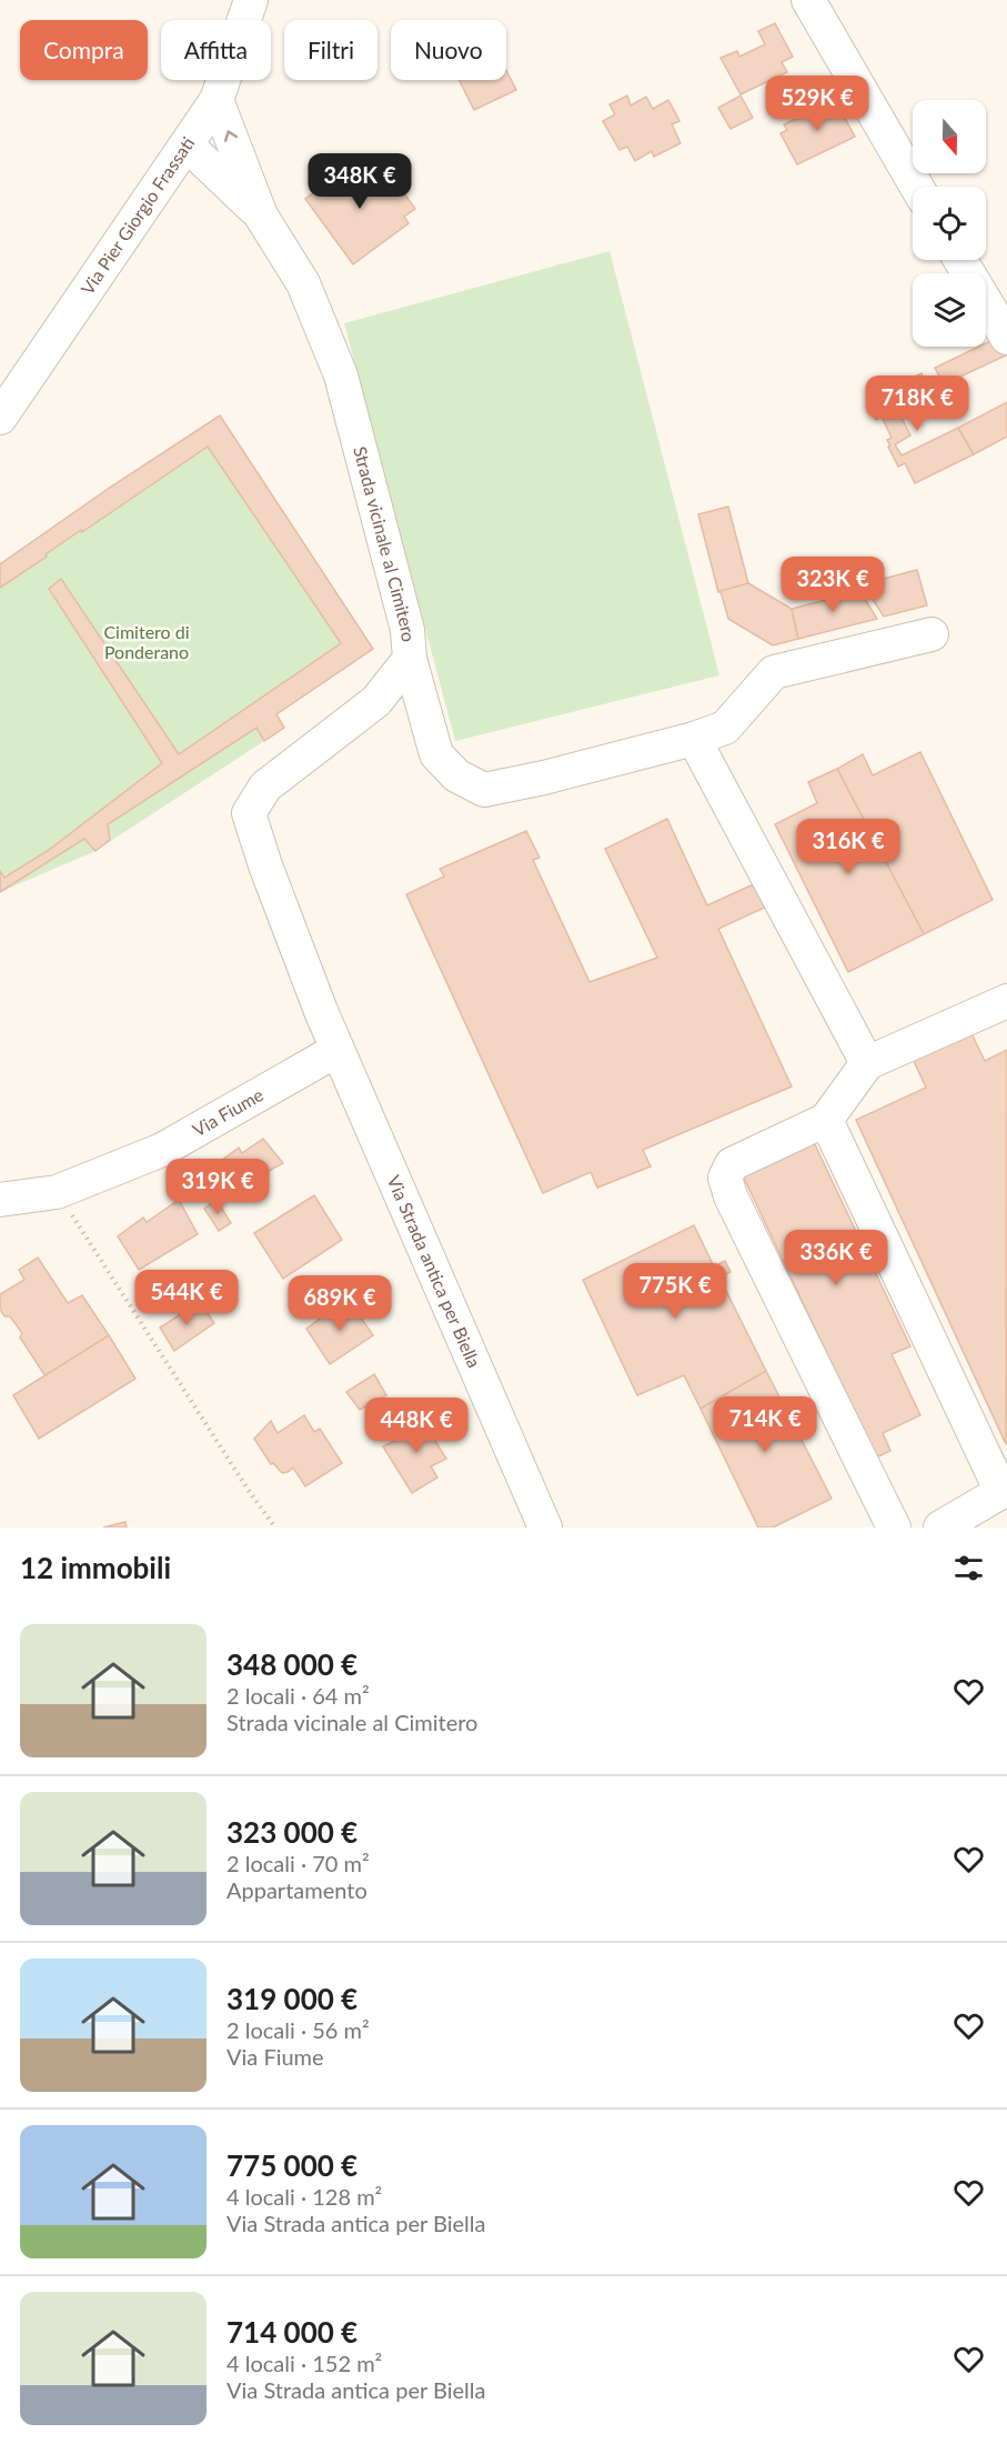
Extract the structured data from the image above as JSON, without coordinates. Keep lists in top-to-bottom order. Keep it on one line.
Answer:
{"streets":{"street":["Via Pier Giorgio Frassati","Strada vicinale al Cimitero","Via Fiume","Via Strada antica per Biella"]},"crossings":[["Via Pier Giorgio Frassati","Strada vicinale al Cimitero"],["Strada vicinale al Cimitero","Via Fiume"],["Strada vicinale al Cimitero","Via Strada antica per Biella"],["Via Fiume","Via Strada antica per Biella"]],"parks":["Cimitero di Ponderano"],"north":"bottom","page":{"chip":["Compra","Affitta","Filtri","Nuovo"],"price":["529K €","348K €","718K €","323K €","316K €","319K €","336K €","775K €","544K €","689K €","714K €","448K €"],"heading":"12 immobili","list":[{"name":"348 000 €","note":"2 locali · 64 m² · Strada vicinale al Cimitero"},{"name":"323 000 €","note":"2 locali · 70 m² · Appartamento"},{"name":"319 000 €","note":"2 locali · 56 m² · Via Fiume"},{"name":"775 000 €","note":"4 locali · 128 m² · Via Strada antica per Biella"},{"name":"714 000 €","note":"4 locali · 152 m² · Via Strada antica per Biella"}]}}
